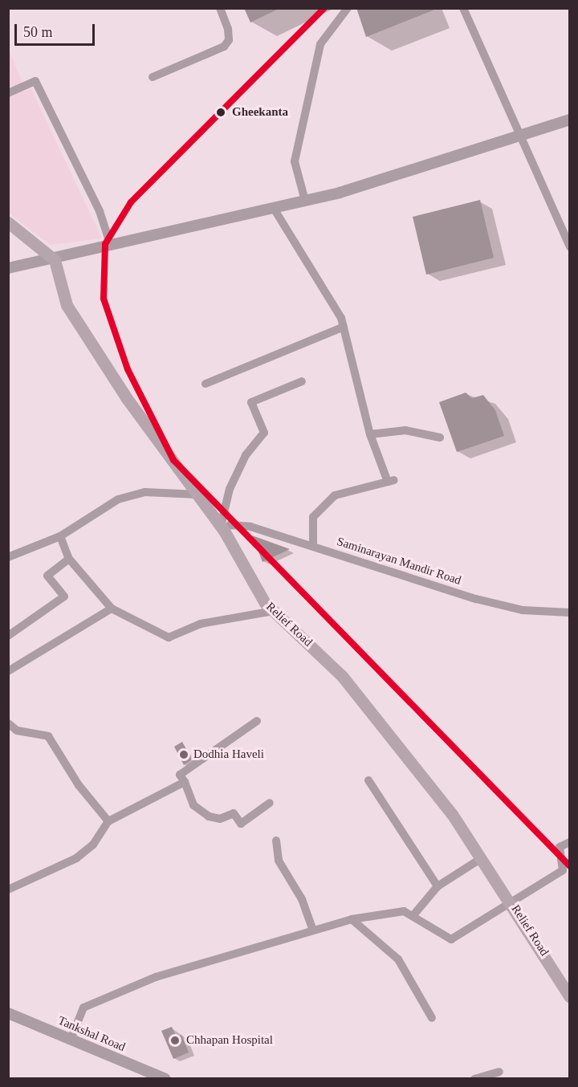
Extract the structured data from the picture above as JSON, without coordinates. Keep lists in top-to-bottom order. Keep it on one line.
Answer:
{"streets":{"main road":["Relief Road"],"street":["Saminarayan Mandir Road","Tankshal Road"]},"crossings":[["Saminarayan Mandir Road","Relief Road"]],"places":["Gheekanta","Dodhia Haveli","Chhapan Hospital"],"scale_bar":"50 m"}
